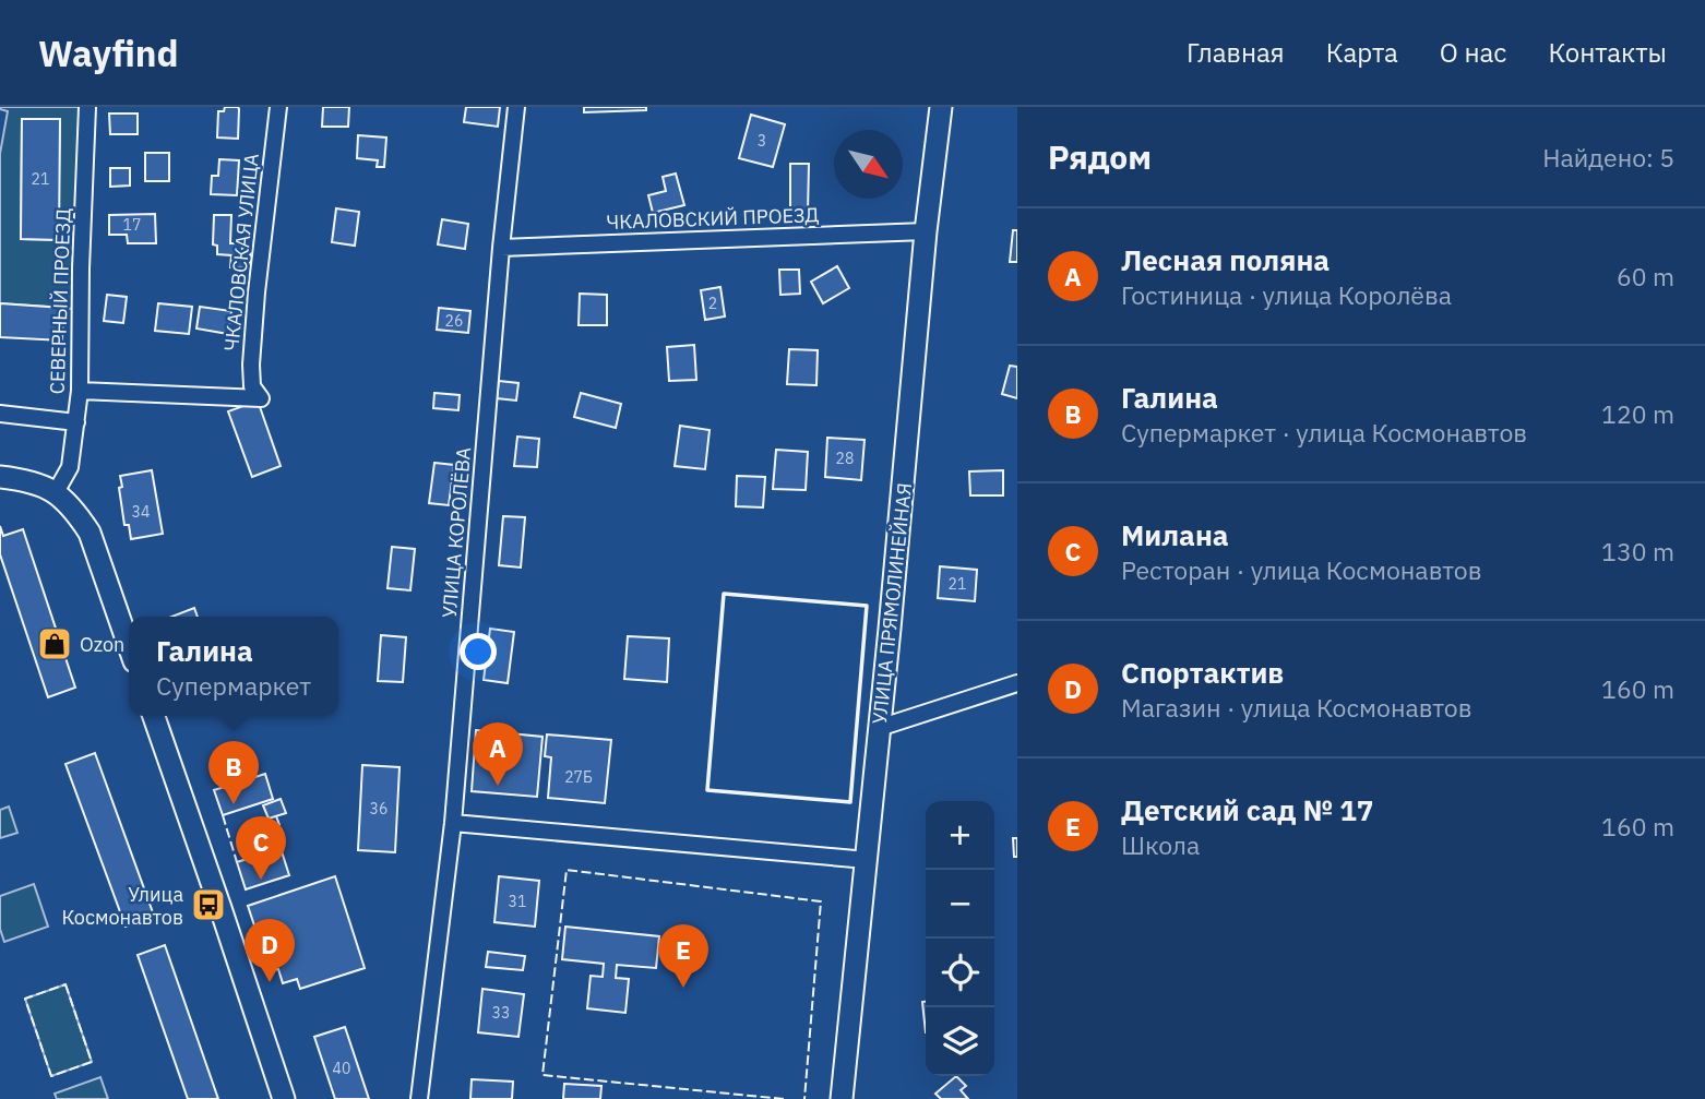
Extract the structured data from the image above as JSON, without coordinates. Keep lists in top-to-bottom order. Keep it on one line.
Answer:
{"streets":{"street":["ЧКАЛОВСКИЙ ПРОЕЗД","ЧКАЛОВСКАЯ УЛИЦА","СЕВЕРНЫЙ ПРОЕЗД","УЛИЦА КОРОЛЁВА","УЛИЦА ПРЯМОЛИНЕЙНАЯ"]},"crossings":[["ЧКАЛОВСКИЙ ПРОЕЗД","УЛИЦА КОРОЛЁВА"],["ЧКАЛОВСКИЙ ПРОЕЗД","УЛИЦА ПРЯМОЛИНЕЙНАЯ"],["ЧКАЛОВСКАЯ УЛИЦА","СЕВЕРНЫЙ ПРОЕЗД"]],"places":{"shop":["Ozon"],"bus stop":["Улица Космонавтов"]},"house_numbers":["3","21","17","2","26","28","34","21","27Б","36","31","33","40"],"north":"bottom right","page":{"header":"Wayfind","nav":["Главная","Карта","О нас","Контакты"],"heading":["Рядом","Найдено: 5"],"list":[{"mark":"A","name":"Лесная поляна","note":"Гостиница · улица Королёва","value":"60 m"},{"mark":"B","name":"Галина","note":"Супермаркет · улица Космонавтов","value":"120 m"},{"mark":"C","name":"Милана","note":"Ресторан · улица Космонавтов","value":"130 m"},{"mark":"D","name":"Спортактив","note":"Магазин · улица Космонавтов","value":"160 m"},{"mark":"E","name":"Детский сад № 17","note":"Школа","value":"160 m"}],"popup":["Галина","Супермаркет"],"pins":["A","B","C","D","E"],"map_buttons":["+","−"]}}
